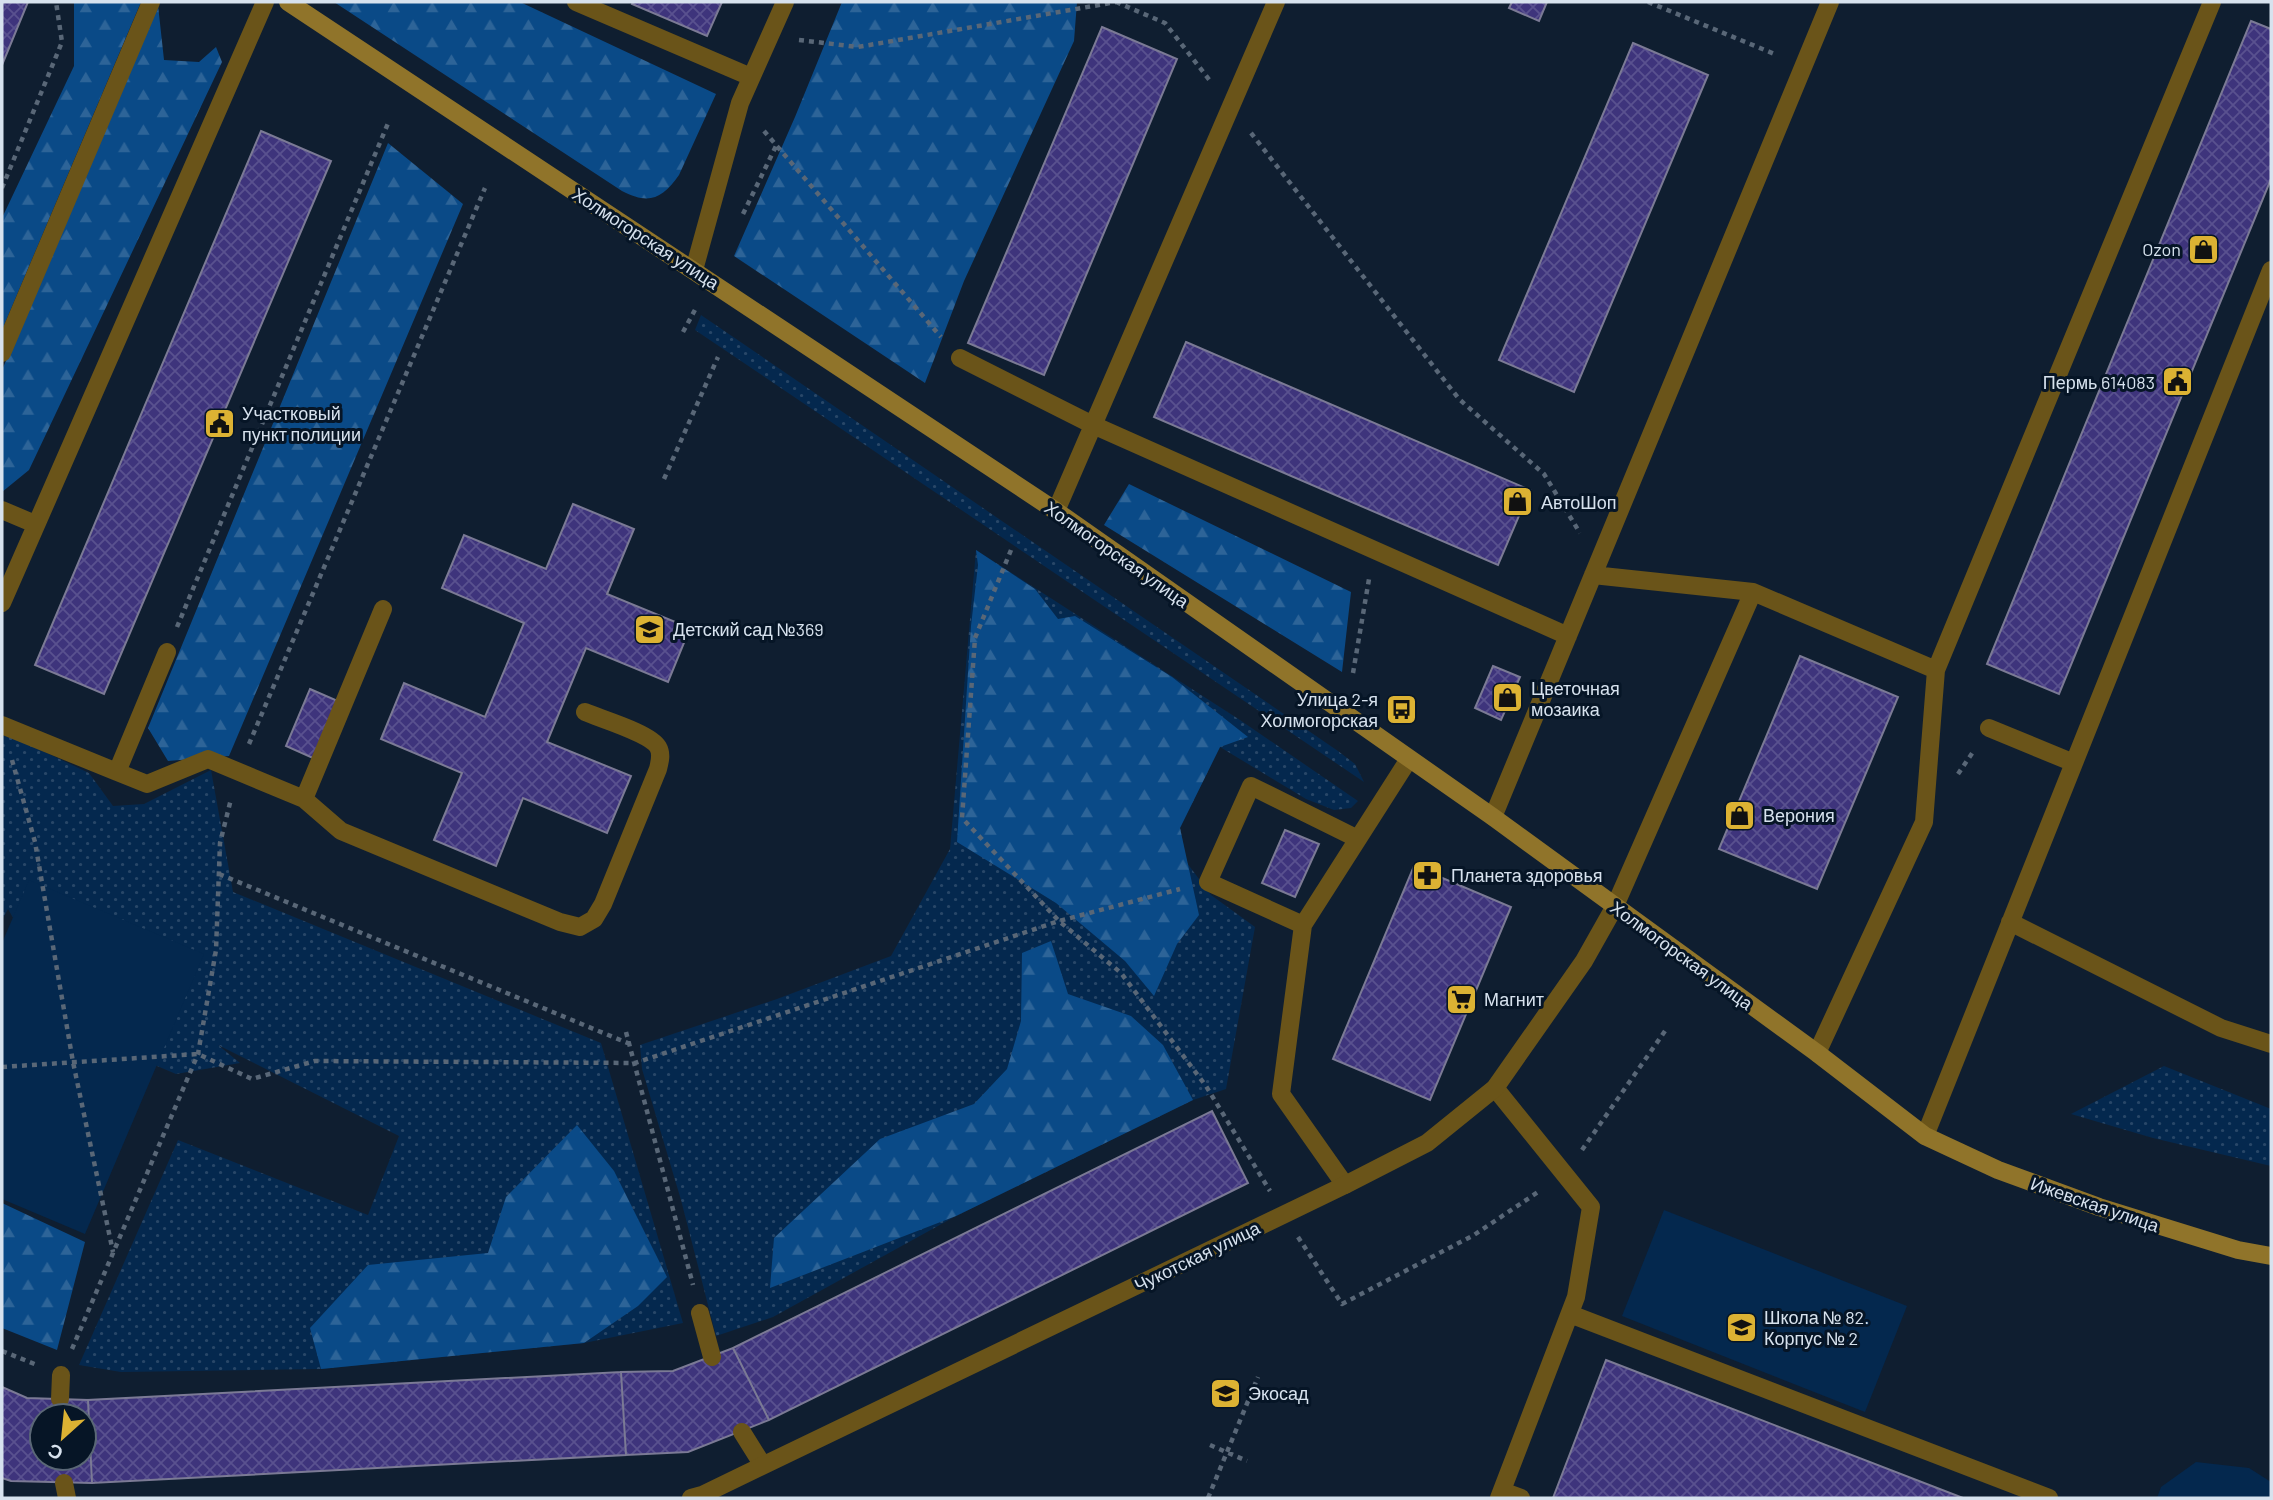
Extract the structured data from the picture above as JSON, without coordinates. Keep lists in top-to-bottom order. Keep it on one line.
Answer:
{"streets":{"main road":["Холмогорская улица","Ижевская улица"],"street":["Чукотская улица"]},"crossings":[["Холмогорская улица","Ижевская улица"],["Холмогорская улица","Чукотская улица"]],"places":{"shop":["Ozon","АвтоШоп","Цветочная мозаика","Верония"],"public building":["Пермь 614083","Участковый пункт полиции"],"school or university":["Детский сад №369","Школа № 82. Корпус № 2","Экосад"],"bus stop":["Улица 2-я Холмогорская"],"pharmacy":["Планета здоровья"],"supermarket":["Магнит"]},"north":"bottom left"}
